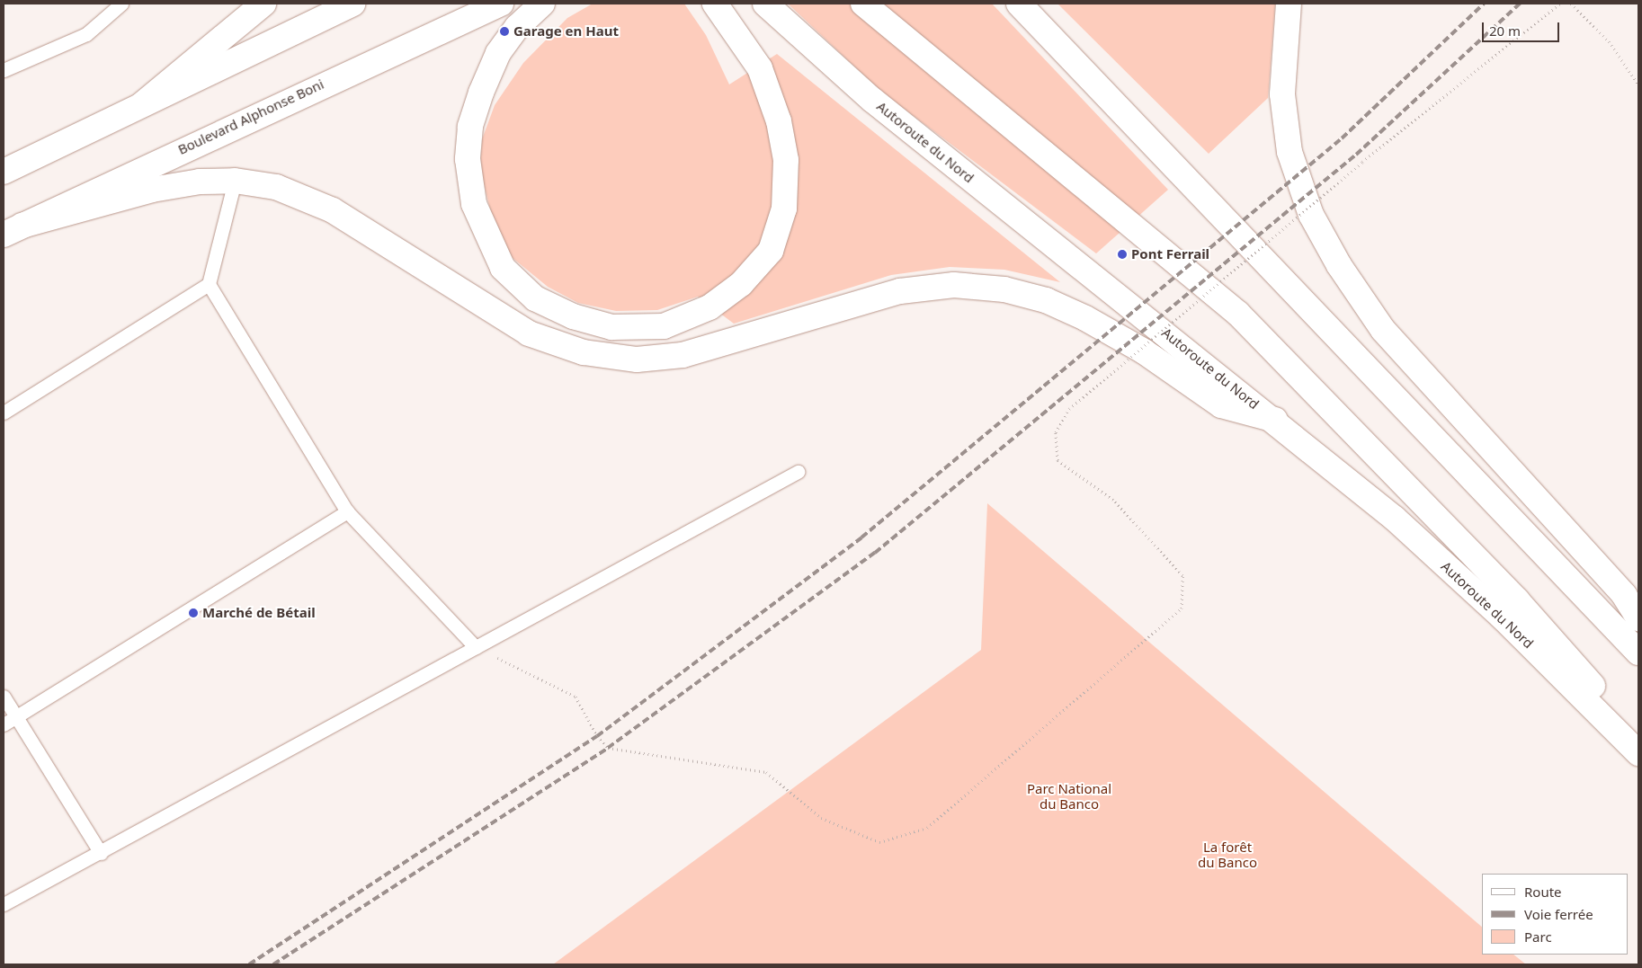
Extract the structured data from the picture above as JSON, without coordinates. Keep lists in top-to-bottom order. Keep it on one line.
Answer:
{"streets":{"main road":["Boulevard Alphonse Boni","Autoroute du Nord"]},"parks":["Parc National du Banco","La forêt du Banco"],"places":["Garage en Haut","Pont Ferrail","Marché de Bétail"],"legend":["Route","Voie ferrée","Parc"],"scale_bar":"20 m"}
